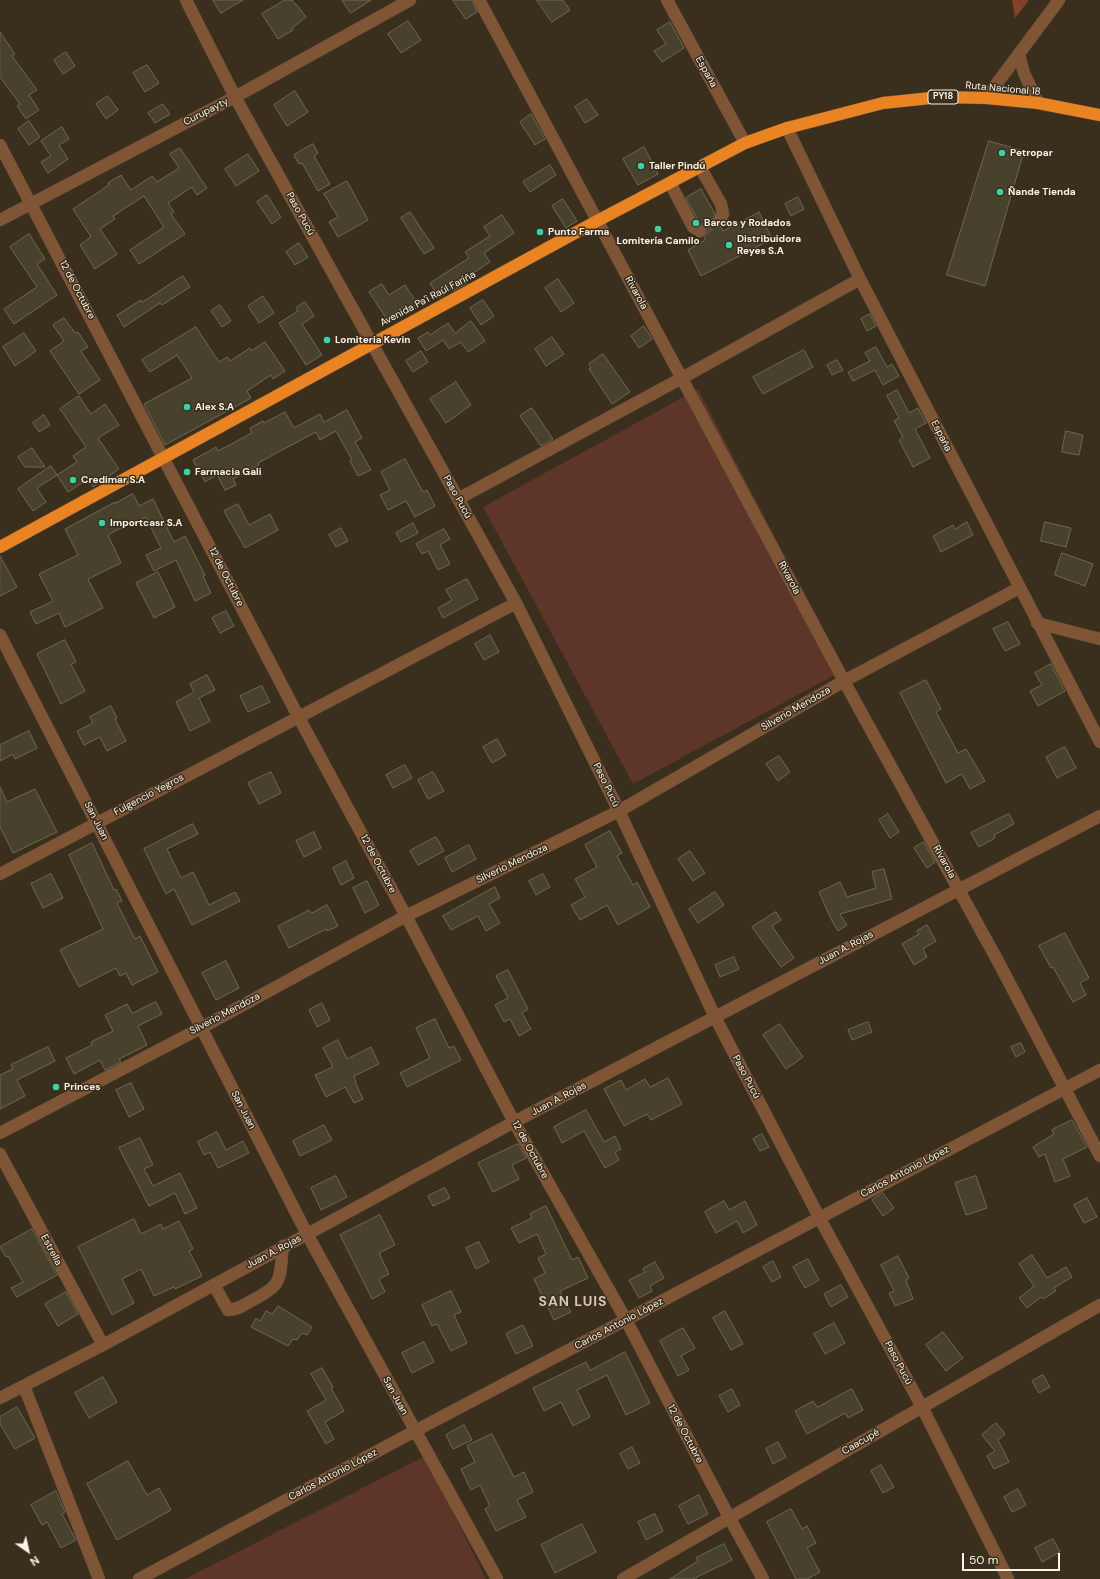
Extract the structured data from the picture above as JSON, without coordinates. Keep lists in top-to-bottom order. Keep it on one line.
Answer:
{"streets":{"highway":["Ruta Nacional 18","PY18","Avenida Pa'i Raúl Fariña"],"street":["España","Curupayty","Paso Pucú","12 de Octubre","Rivarola","Silverio Mendoza","Fulgencio Yegros","San Juan","Juan A. Rojas","Carlos Antonio López","Estrella","Caacupé"]},"crossings":[["España","Ruta Nacional 18"],["España","Avenida Pa'i Raúl Fariña"],["España","Silverio Mendoza"],["Ruta Nacional 18","Avenida Pa'i Raúl Fariña"],["Curupayty","Paso Pucú"],["Curupayty","12 de Octubre"],["Paso Pucú","Avenida Pa'i Raúl Fariña"],["Paso Pucú","Silverio Mendoza"],["Paso Pucú","Fulgencio Yegros"],["Paso Pucú","Juan A. Rojas"],["Paso Pucú","Carlos Antonio López"],["Paso Pucú","Caacupé"],["12 de Octubre","Avenida Pa'i Raúl Fariña"],["12 de Octubre","Silverio Mendoza"],["12 de Octubre","Fulgencio Yegros"],["12 de Octubre","Juan A. Rojas"],["12 de Octubre","Carlos Antonio López"],["12 de Octubre","Caacupé"],["Rivarola","Avenida Pa'i Raúl Fariña"],["Rivarola","Silverio Mendoza"],["Rivarola","Juan A. Rojas"],["Rivarola","Carlos Antonio López"],["Silverio Mendoza","San Juan"],["Fulgencio Yegros","San Juan"],["San Juan","Juan A. Rojas"],["San Juan","Carlos Antonio López"],["Juan A. Rojas","Estrella"]],"districts":["SAN LUIS"],"places":["Petropar","Taller Pindú","Ñande Tienda","Barcos y Rodados","Lomitería Camilo","Punto Farma","Distribuidora Reyes S.A","Lomiteria Kevin","Alex S.A","Farmacia Gali","Credimar S.A","Importcasr S.A","Princes"],"scale_bar":"50 m","north":"bottom right"}
